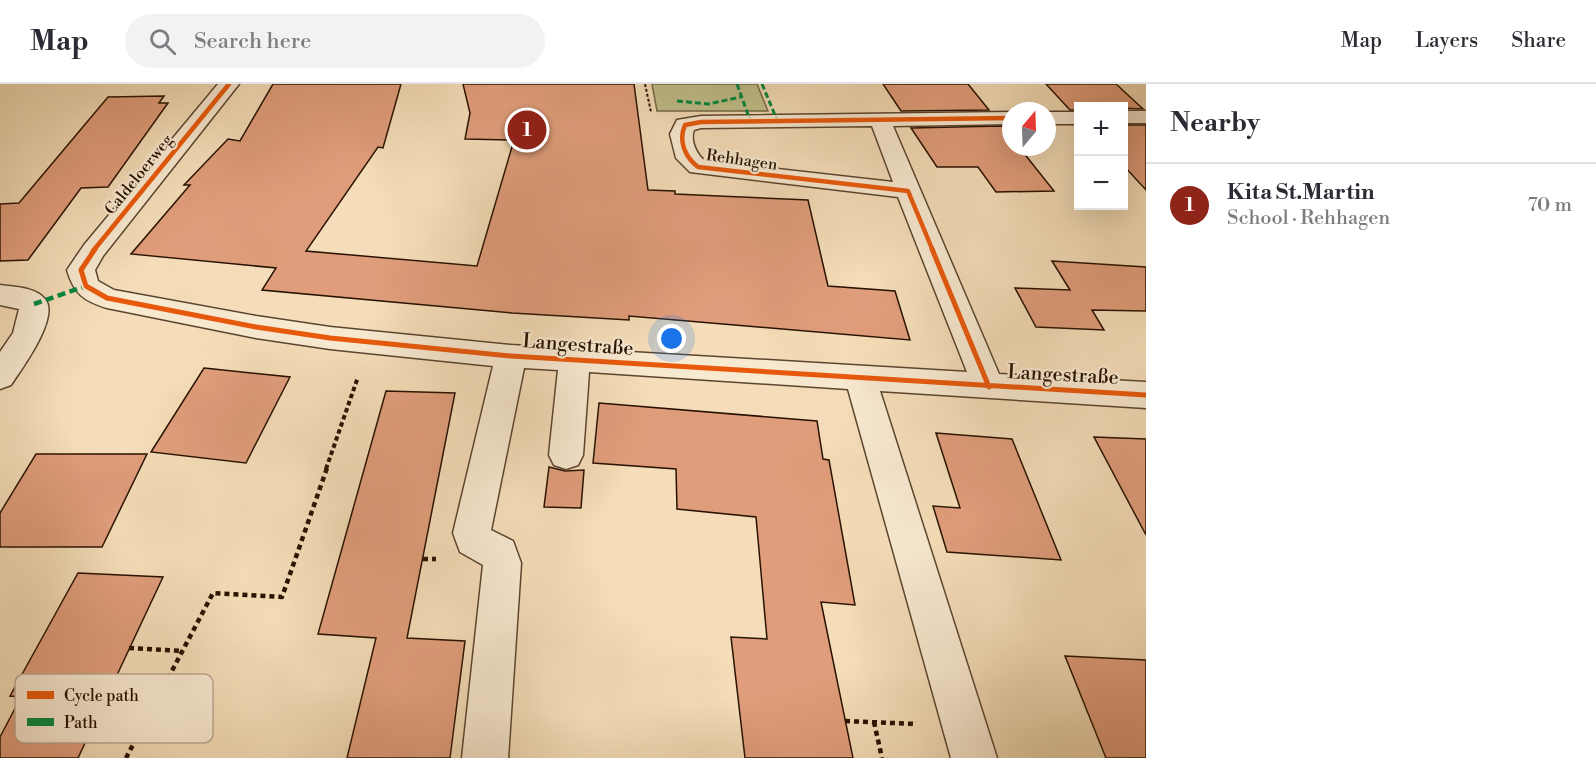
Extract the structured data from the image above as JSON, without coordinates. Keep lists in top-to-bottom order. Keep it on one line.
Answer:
{"streets":{"street":["Rehhagen","Caldeloerweg","Langestraße"]},"crossings":[["Caldeloerweg","Langestraße"]],"legend":["Cycle path","Path"],"north":"top","page":{"header":"Map","search":"Search here","nav":["Map","Layers","Share"],"heading":"Nearby","map_buttons":["+","−"],"pins":"1","list":[{"mark":"1","name":"Kita St.Martin","note":"School · Rehhagen","value":"70 m"}]}}
